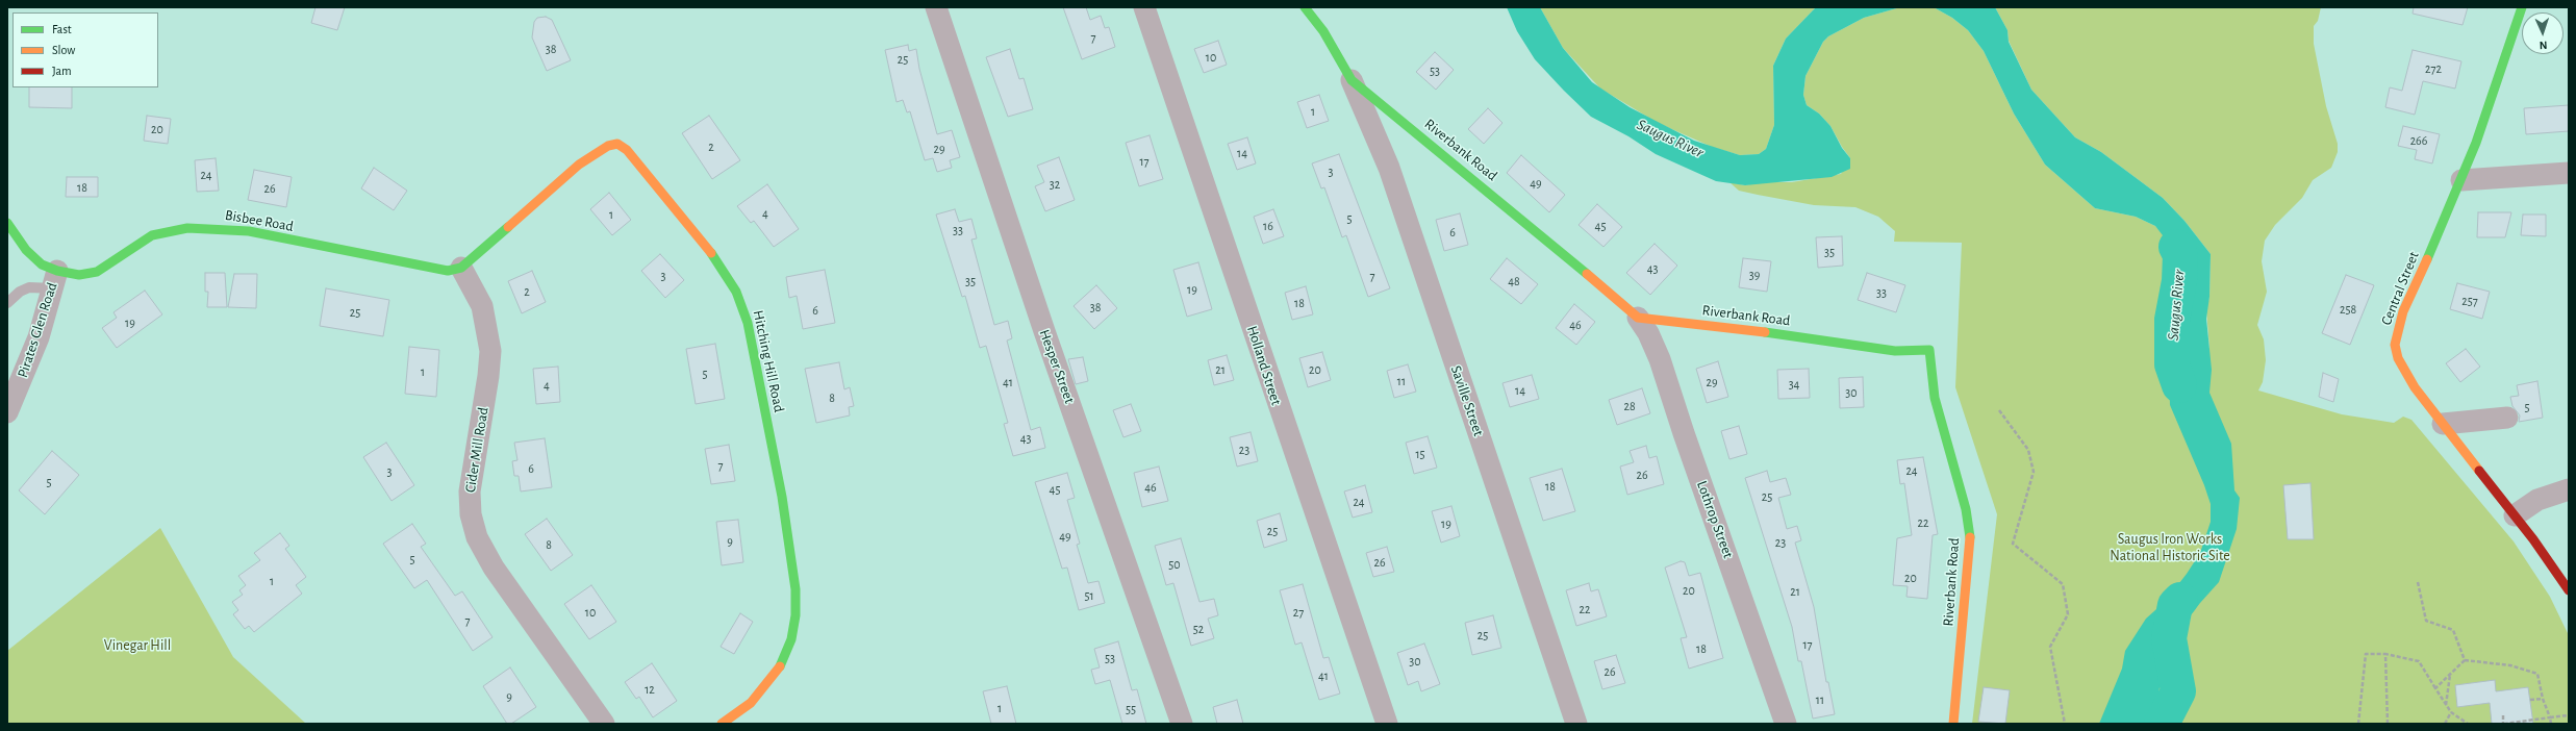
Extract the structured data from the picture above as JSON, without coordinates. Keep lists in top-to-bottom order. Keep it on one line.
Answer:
{"streets":{"street":["Riverbank Road","Bisbee Road","Central Street","Pirates Glen Road","Hitching Hill Road","Holland Street","Hesper Street","Saville Street","Cider Mill Road","Lothrop Street"]},"crossings":[["Riverbank Road","Saville Street"],["Riverbank Road","Lothrop Street"],["Bisbee Road","Pirates Glen Road"],["Bisbee Road","Hitching Hill Road"],["Bisbee Road","Cider Mill Road"],["Hitching Hill Road","Cider Mill Road"]],"water":["Saugus River"],"parks":["Saugus Iron Works National Historic Site","Vinegar Hill"],"house_numbers":["7","38","10","25","272","53","1","20","266","2","29","14","17","3","24","49","32","18","26","4","1","5","16","45","33","6","35","43","39","3","7","35","48","19","2","33","257","18","38","258","6","25","19","46","21","20","1","5","11","41","29","34","4","14","30","8","28","5","43","23","15","7","6","24","3","26","5","18","46","45","25","24","22","19","25","49","9","23","8","5","26","50","20","1","20","21","51","22","10","27","7","52","25","17","18","53","30","26","41","12","9","11","1","55"],"legend":["Fast","Slow","Jam"],"north":"bottom"}
